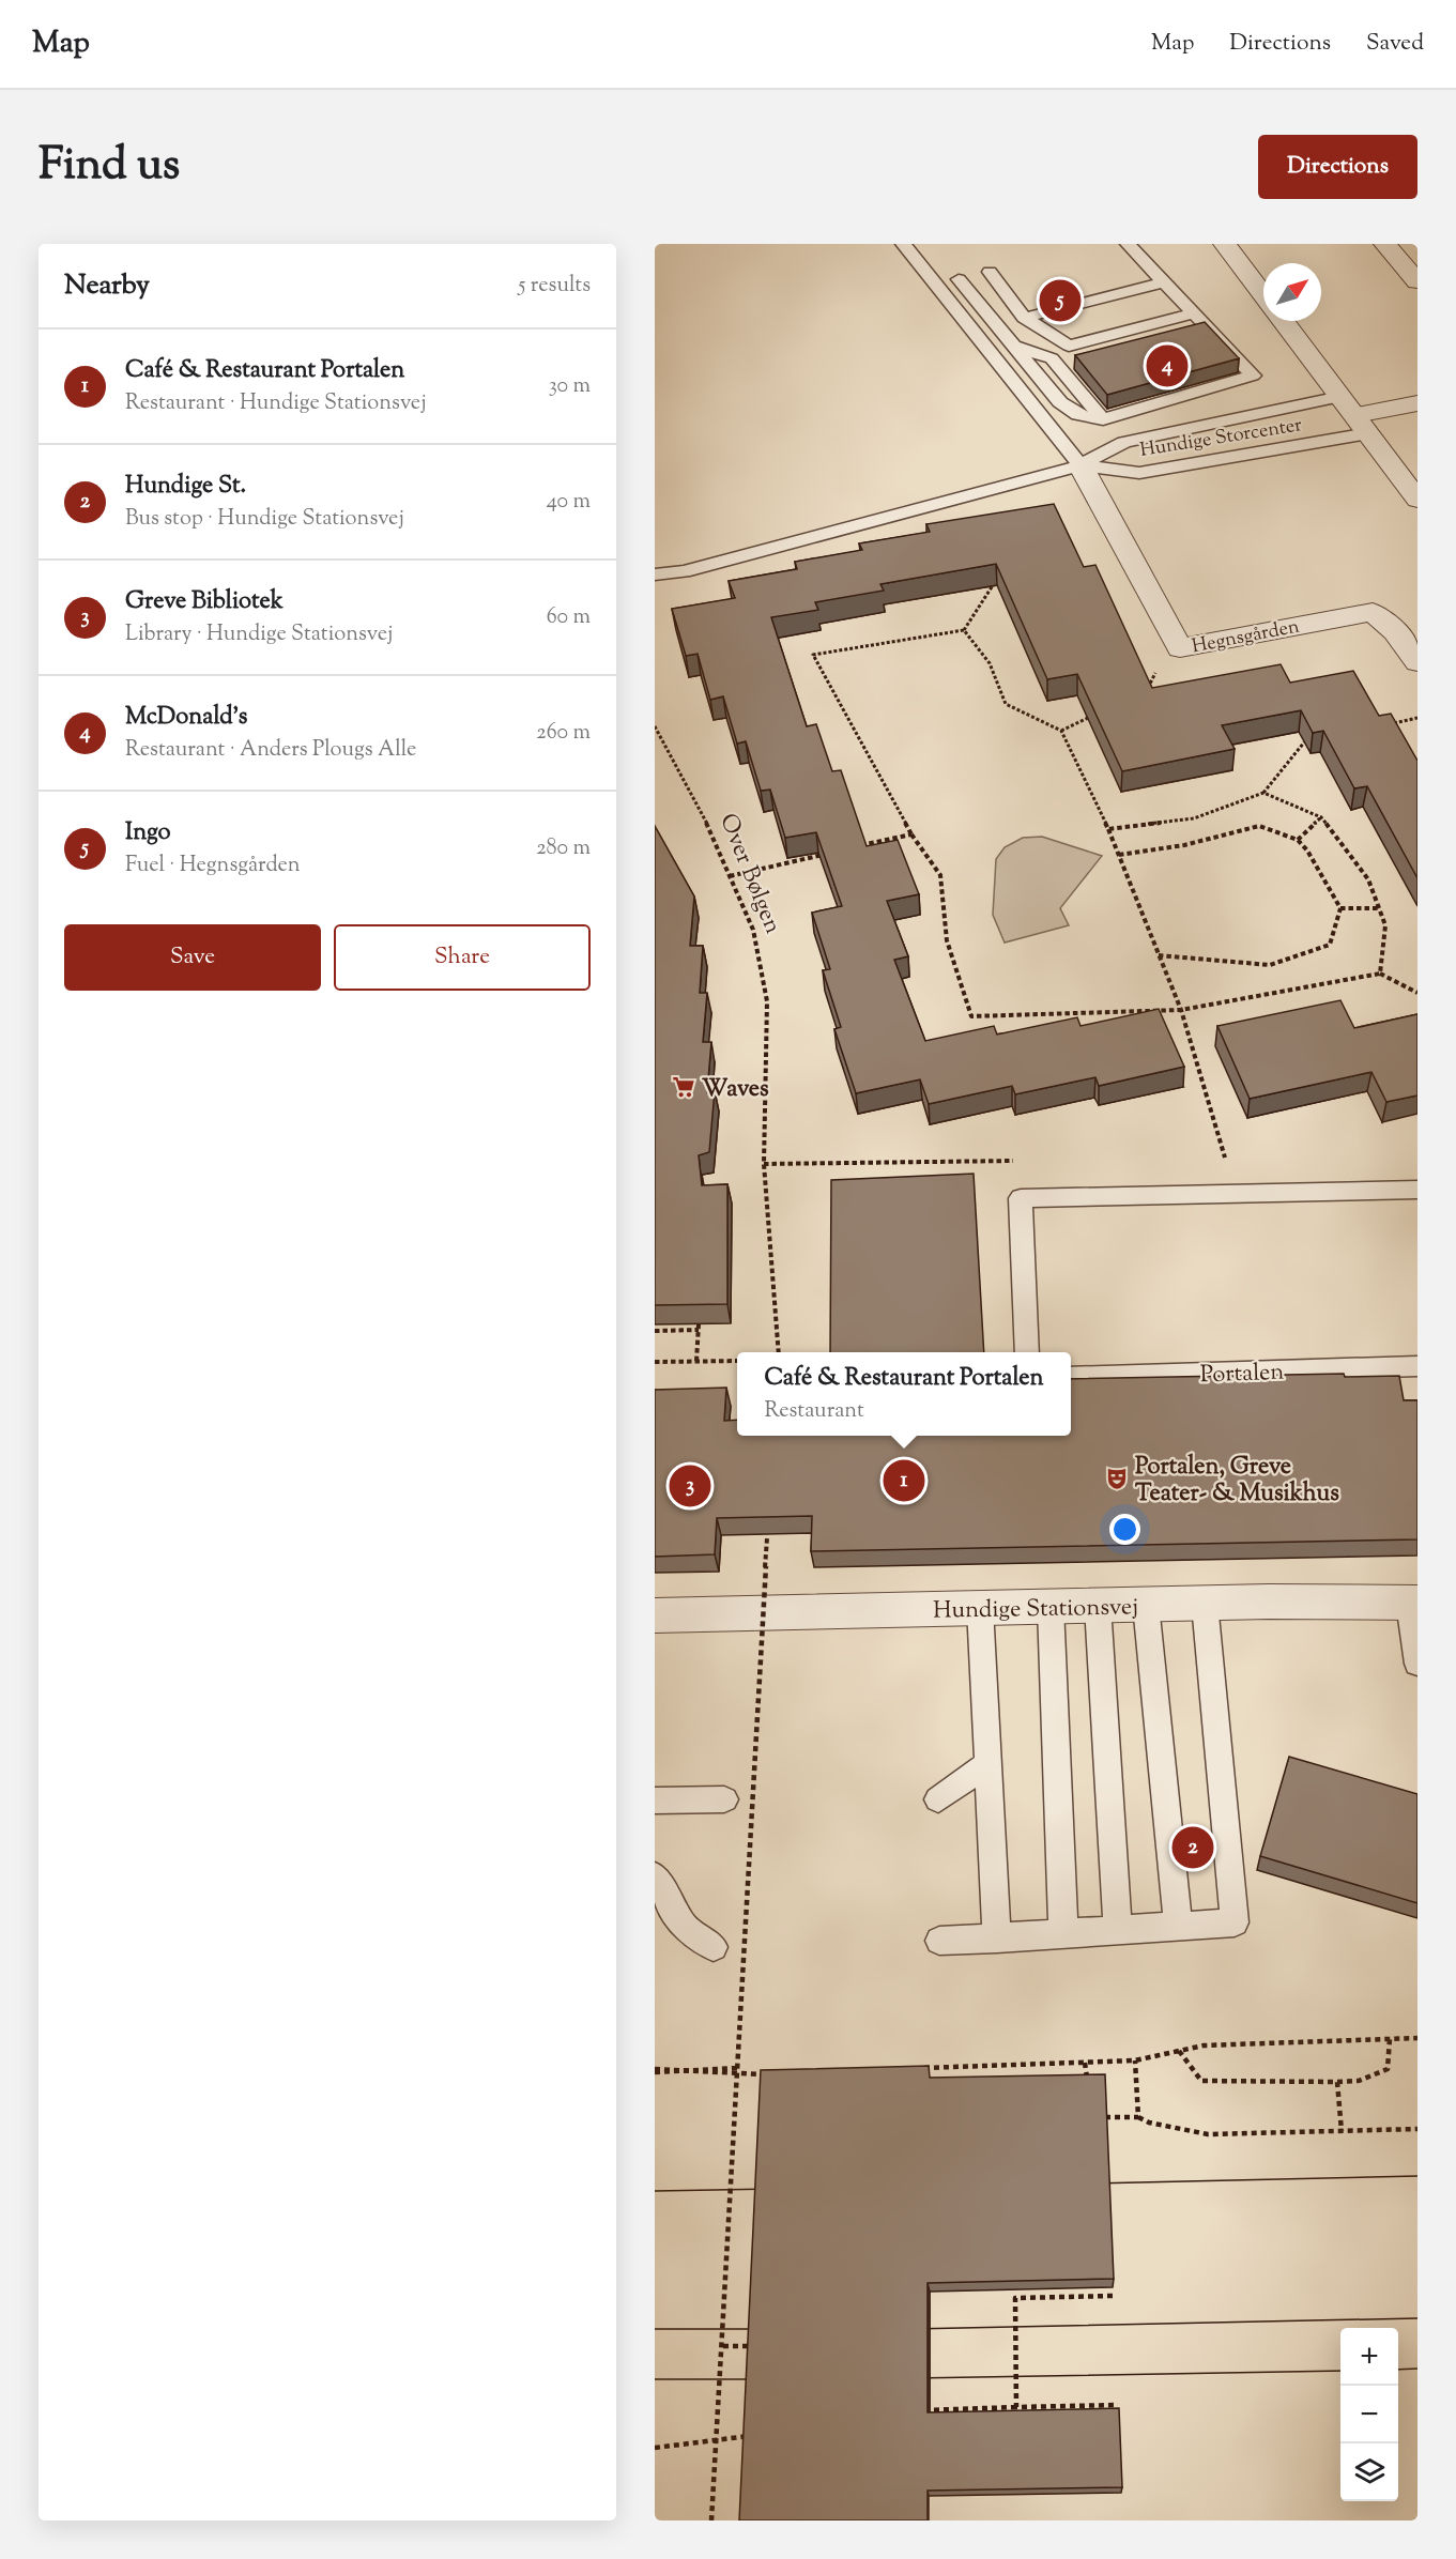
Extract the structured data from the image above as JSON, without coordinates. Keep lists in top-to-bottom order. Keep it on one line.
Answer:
{"streets":{"street":["Hegnsgården","Hundige Stationsvej"],"lane":["Hundige Storcenter","Portalen"],"path":["Over Bølgen"]},"crossings":[["Hundige Storcenter","Hegnsgården"]],"places":{"supermarket":["Waves"],"theatre":["Portalen, Greve Teater- & Musikhus"]},"north":"top right","page":{"header":"Map","nav":["Map","Directions","Saved"],"title":"Find us","buttons":["Directions",["Save","Share"]],"heading":["Nearby","5 results"],"pins":["5","4","1","3","2"],"list":[{"mark":"1","name":"Café & Restaurant Portalen","note":"Restaurant · Hundige Stationsvej","value":"30 m"},{"mark":"2","name":"Hundige St.","note":"Bus stop · Hundige Stationsvej","value":"40 m"},{"mark":"3","name":"Greve Bibliotek","note":"Library · Hundige Stationsvej","value":"60 m"},{"mark":"4","name":"McDonald's","note":"Restaurant · Anders Plougs Alle","value":"260 m"},{"mark":"5","name":"Ingo","note":"Fuel · Hegnsgården","value":"280 m"}],"popup":["Café & Restaurant Portalen","Restaurant"],"map_buttons":["+","−"]}}
